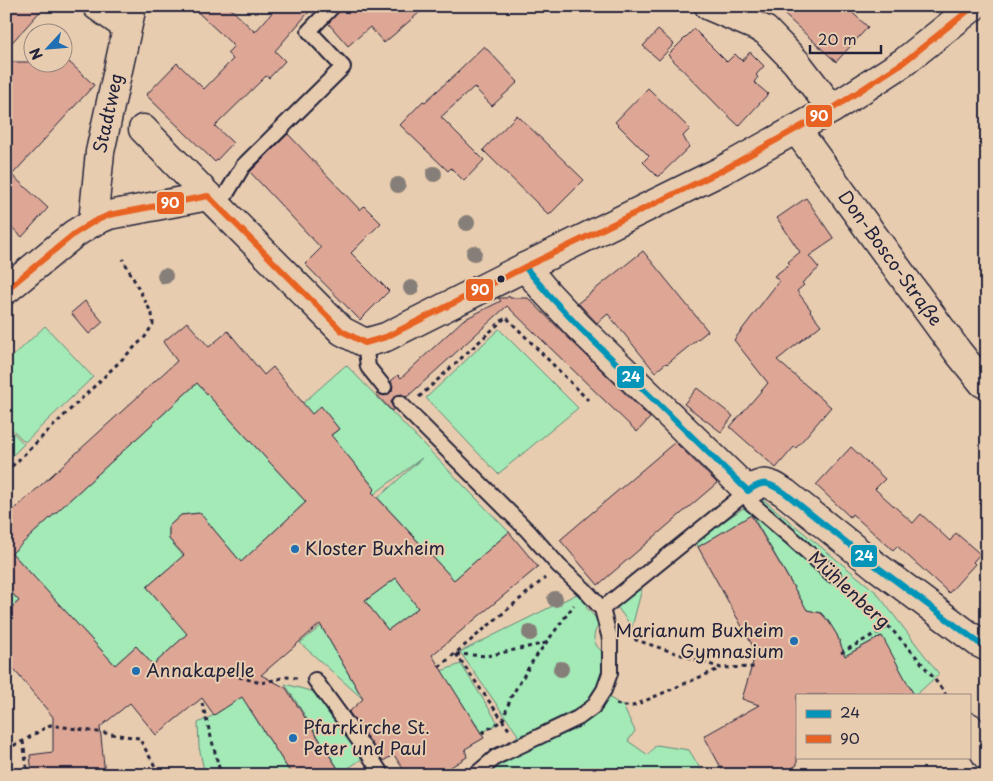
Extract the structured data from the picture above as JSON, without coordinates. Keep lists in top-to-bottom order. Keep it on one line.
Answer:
{"streets":{"street":["Stadtweg","Don-Bosco-Straße"],"lane":["Mühlenberg"]},"places":["Kloster Buxheim","Marianum Buxheim Gymnasium","Annakapelle","Pfarrkirche St. Peter und Paul"],"lines":["transit line 90","transit line 24"],"legend":["24","90"],"scale_bar":"20 m","north":"bottom left"}
